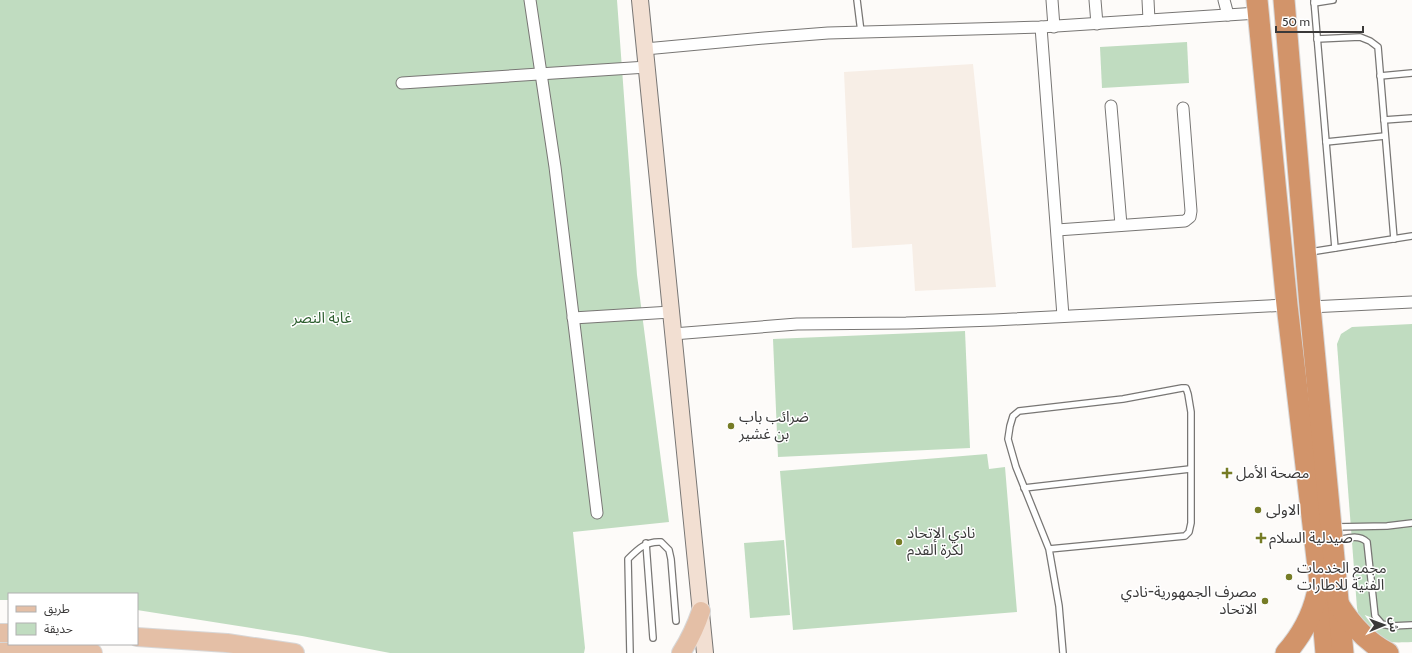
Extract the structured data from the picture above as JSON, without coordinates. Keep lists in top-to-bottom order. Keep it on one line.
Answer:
{"parks":["غابة النصر"],"places":{"other":["ضرائب باب بن غشير","الاولى","نادي الإتحاد لكرة القدم","مجمع الخدمات الفنية للاطارات","مصرف الجمهورية-نادي الاتحاد"],"health":["مصحة الأمل","صيدلية السلام"]},"legend":["طريق","حديقة"],"scale_bar":"50 m","north":"right"}
